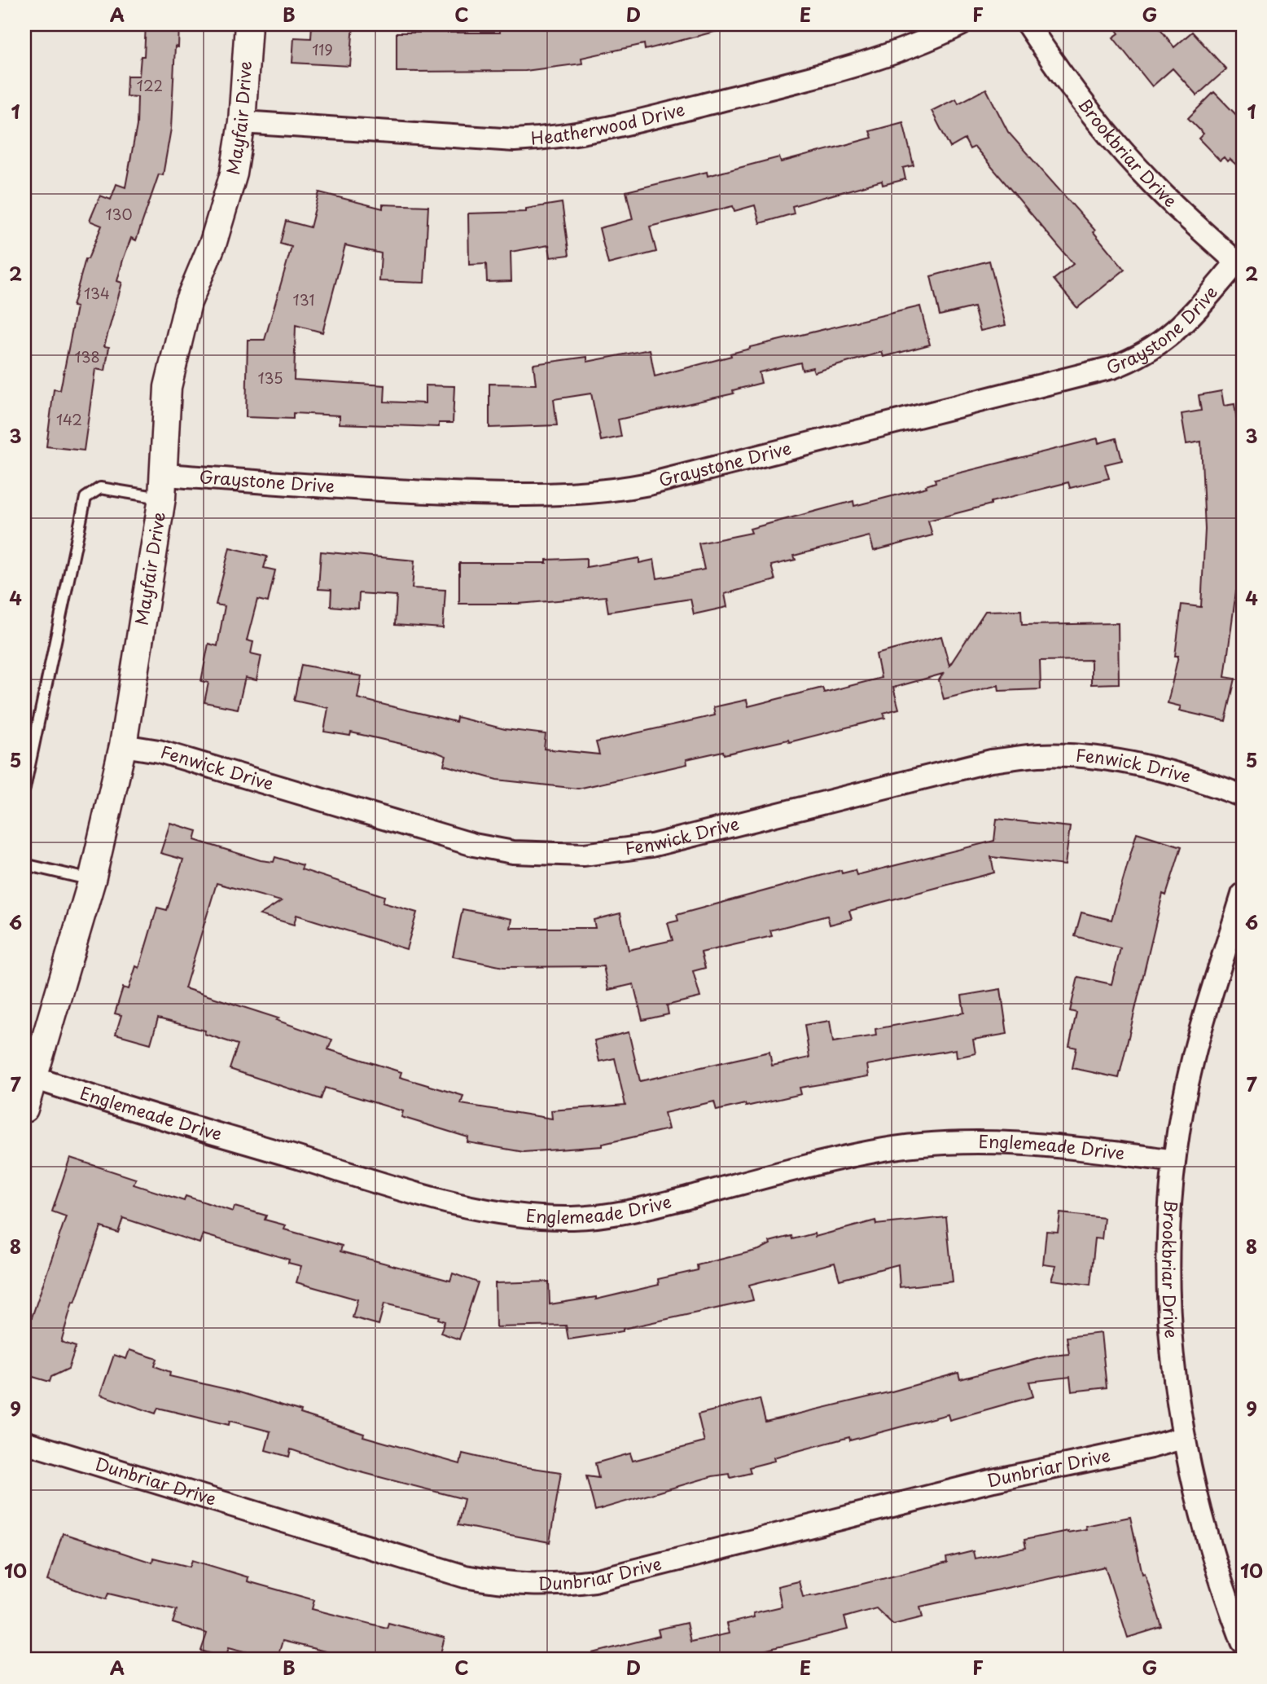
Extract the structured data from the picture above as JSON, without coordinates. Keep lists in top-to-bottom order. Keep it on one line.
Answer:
{"streets":{"street":["Mayfair Drive","Heatherwood Drive","Brookbriar Drive","Graystone Drive","Fenwick Drive","Englemeade Drive","Dunbriar Drive"]},"crossings":[["Mayfair Drive","Heatherwood Drive"],["Mayfair Drive","Graystone Drive"],["Mayfair Drive","Fenwick Drive"],["Mayfair Drive","Englemeade Drive"],["Brookbriar Drive","Graystone Drive"],["Brookbriar Drive","Englemeade Drive"],["Brookbriar Drive","Dunbriar Drive"]],"house_numbers":["119","122","130","134","131","138","135","142"],"grid":{"columns":["A","B","C","D","E","F","G"],"rows":["1","2","3","4","5","6","7","8","9","10"]}}
